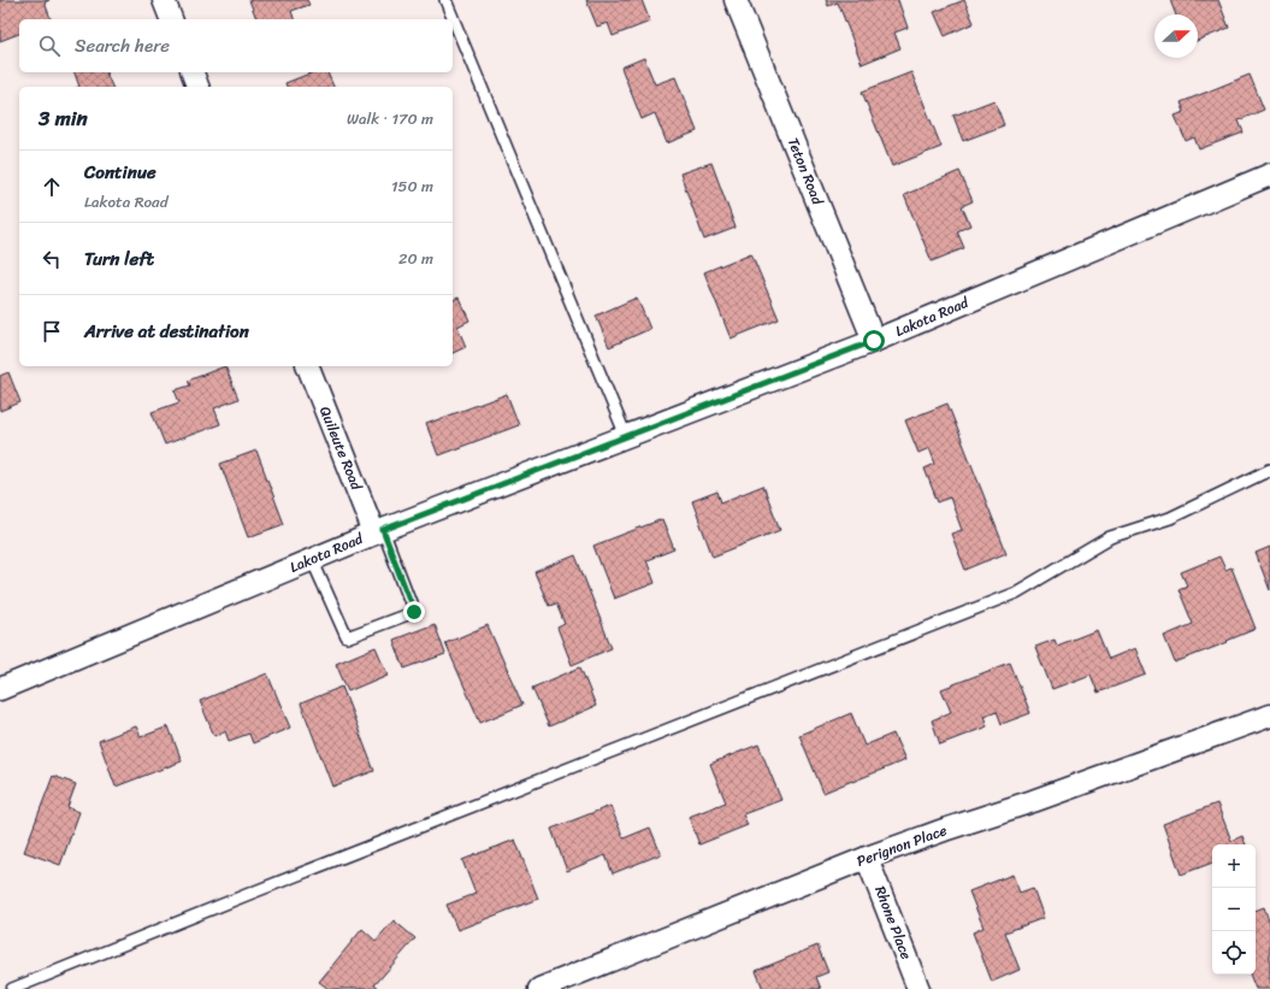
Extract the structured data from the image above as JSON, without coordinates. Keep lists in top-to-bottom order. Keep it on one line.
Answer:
{"streets":{"street":["Teton Road","Lakota Road","Quileute Road","Perignon Place","Rhone Place"]},"crossings":[["Teton Road","Lakota Road"],["Lakota Road","Quileute Road"],["Perignon Place","Rhone Place"]],"north":"right","page":{"search":"Search here","heading":["3 min","Walk · 170 m"],"list":[["Continue","Lakota Road","150 m"],["Turn left","20 m"],"Arrive at destination"],"map_buttons":["+","−"]}}
